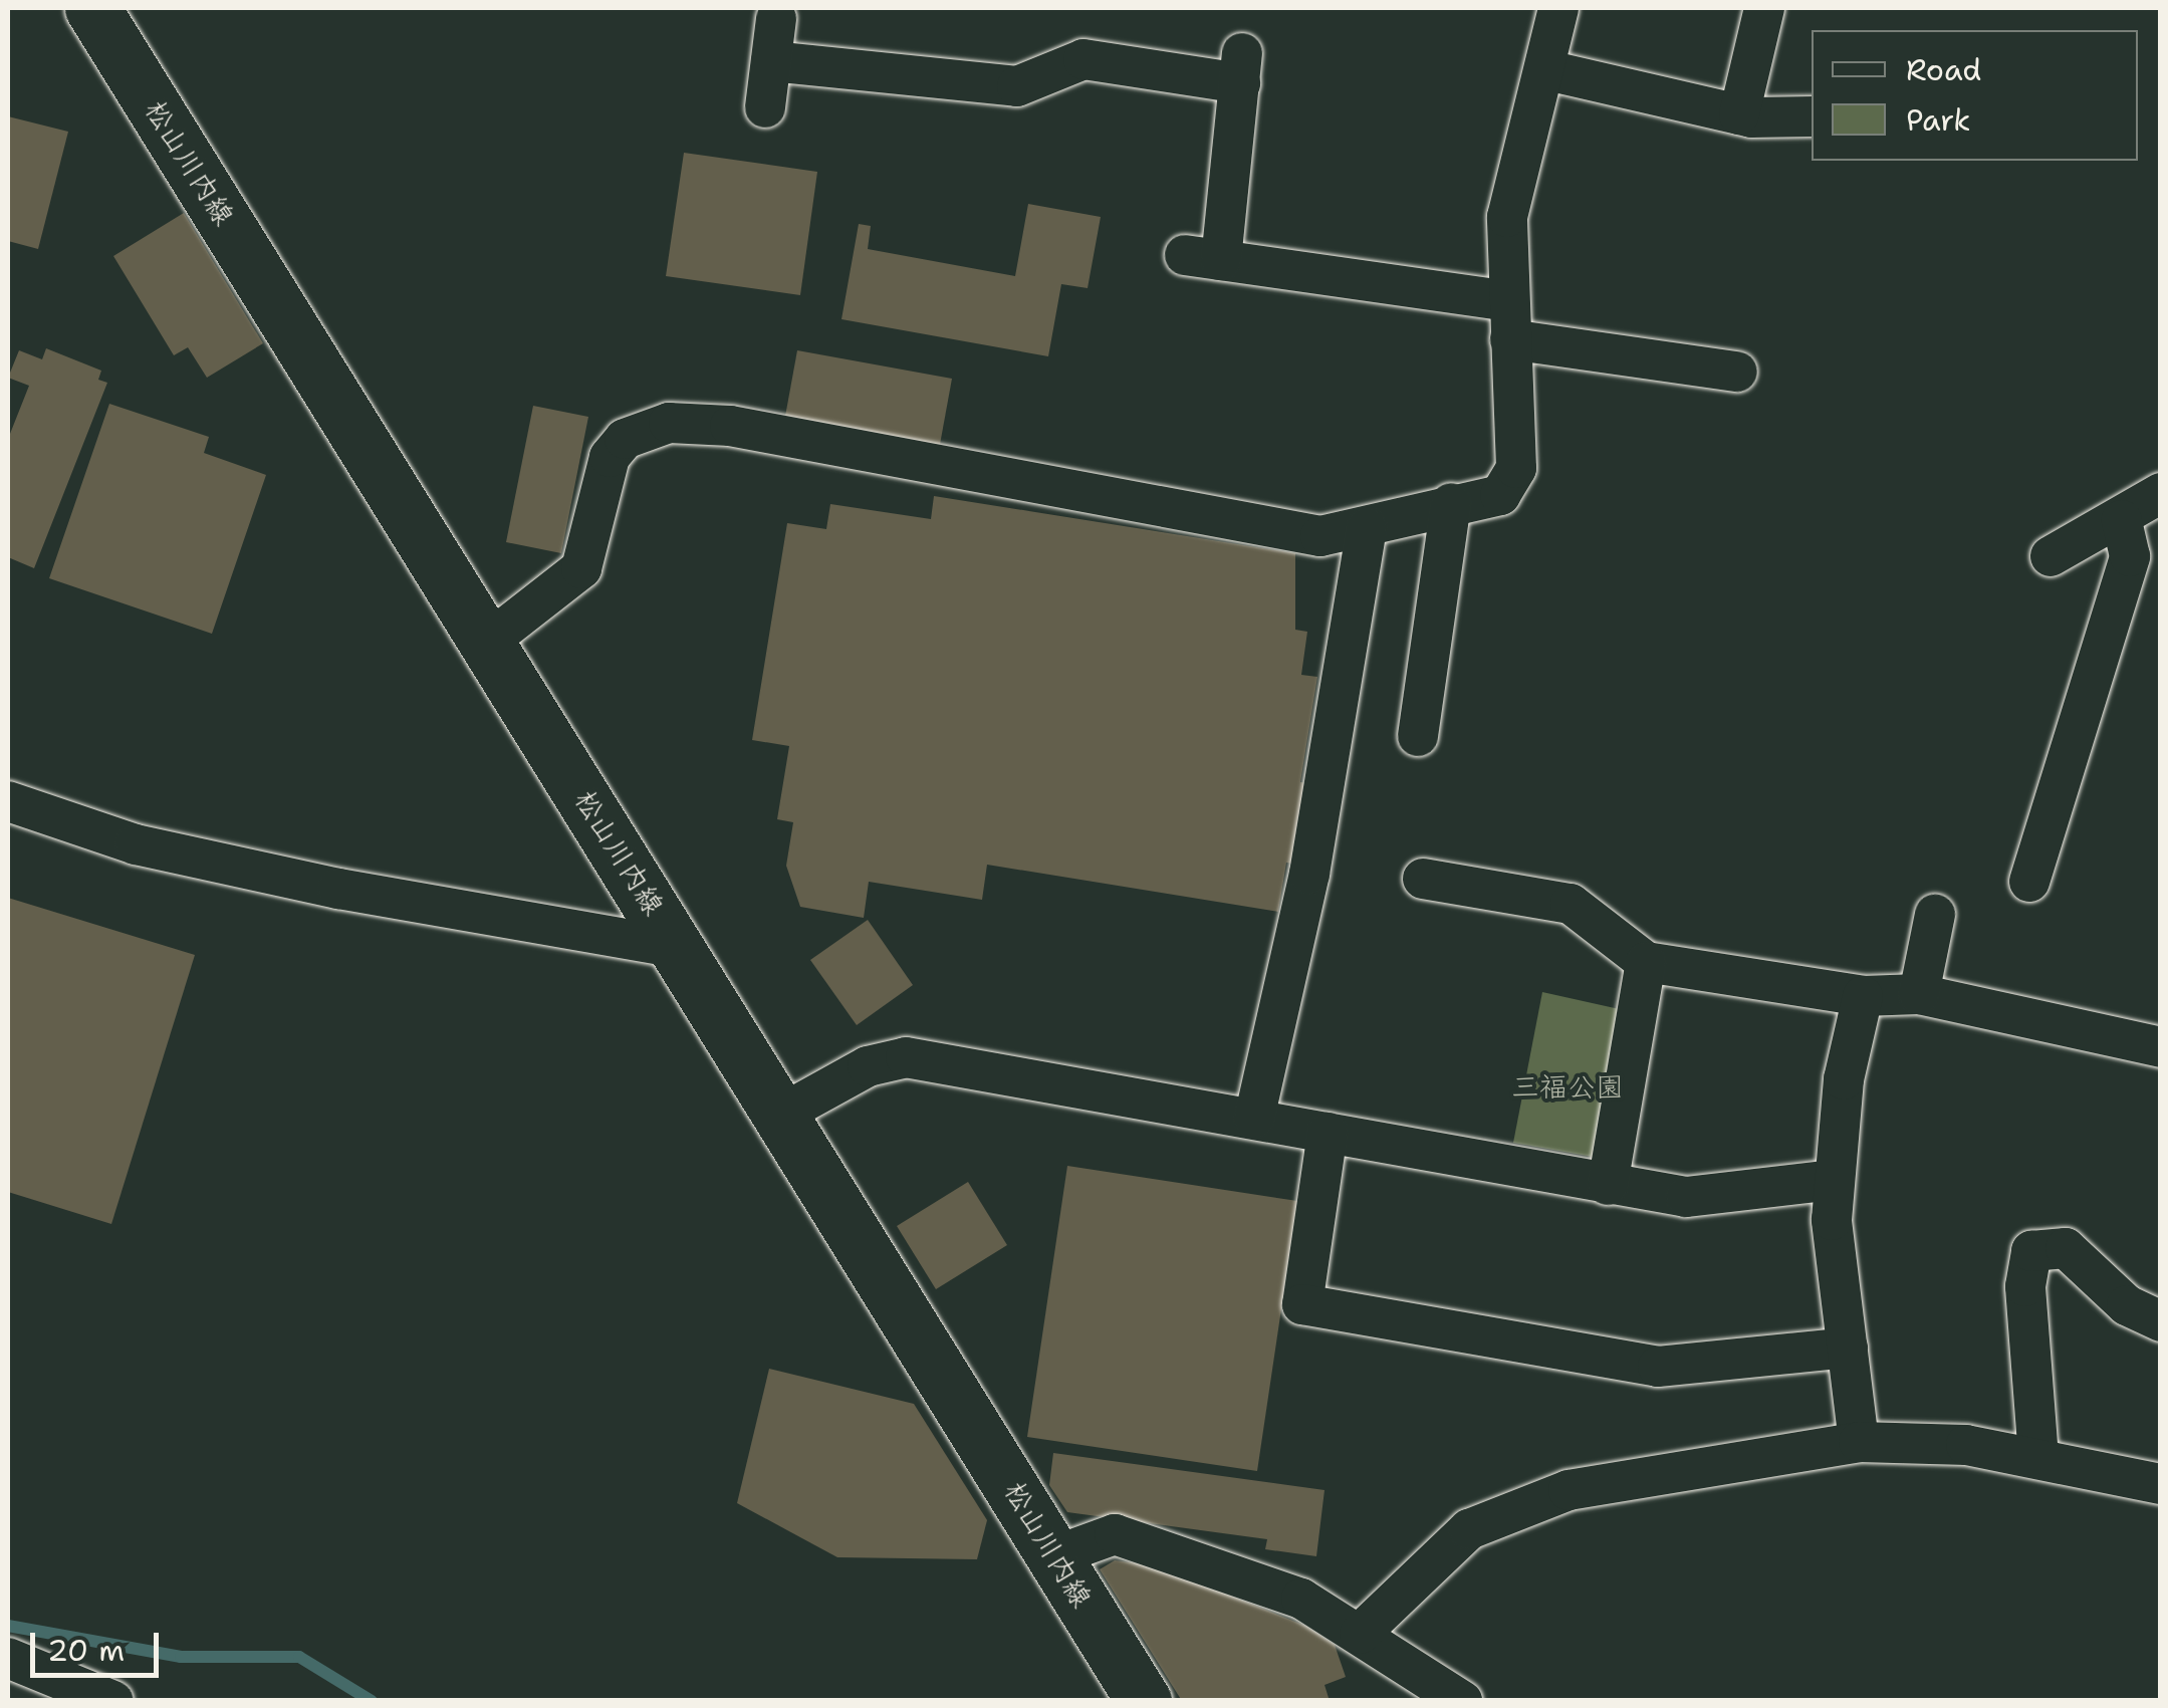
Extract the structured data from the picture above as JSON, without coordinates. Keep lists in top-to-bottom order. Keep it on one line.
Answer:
{"streets":{"main road":["松山川内線"]},"parks":["三福公園"],"legend":["Road","Park"],"scale_bar":"20 m"}
